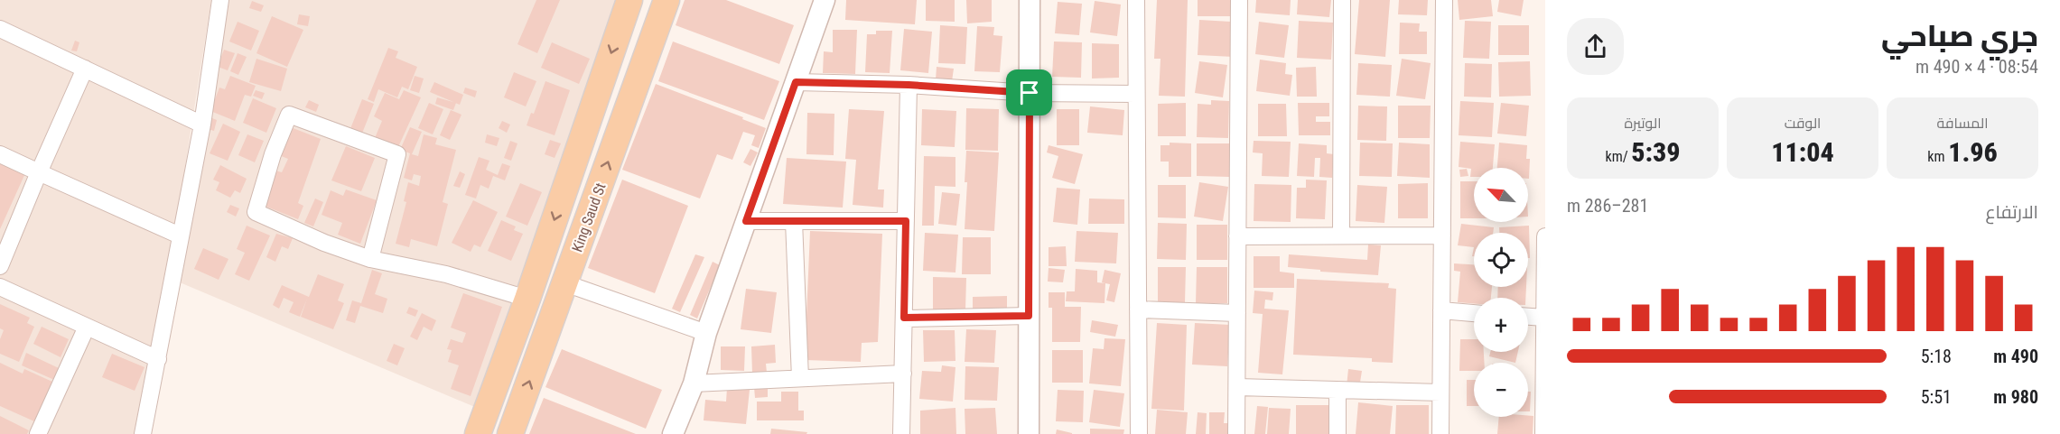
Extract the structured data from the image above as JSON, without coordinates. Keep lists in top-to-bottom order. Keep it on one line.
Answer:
{"streets":{"main road":["King Saud St"]},"north":"top left","page":{"heading":["جري صباحي","08:54 · 4 × 490 m"],"stats":[["المسافة","1.96 km"],["الوقت","11:04"],["الوتيرة","5:39 /km"]],"map_buttons":["+","−"],"chart":["الارتفاع","281–286 m"],"list":[{"name":"490 m","note":"5:18"},{"name":"980 m","note":"5:51"}]}}
